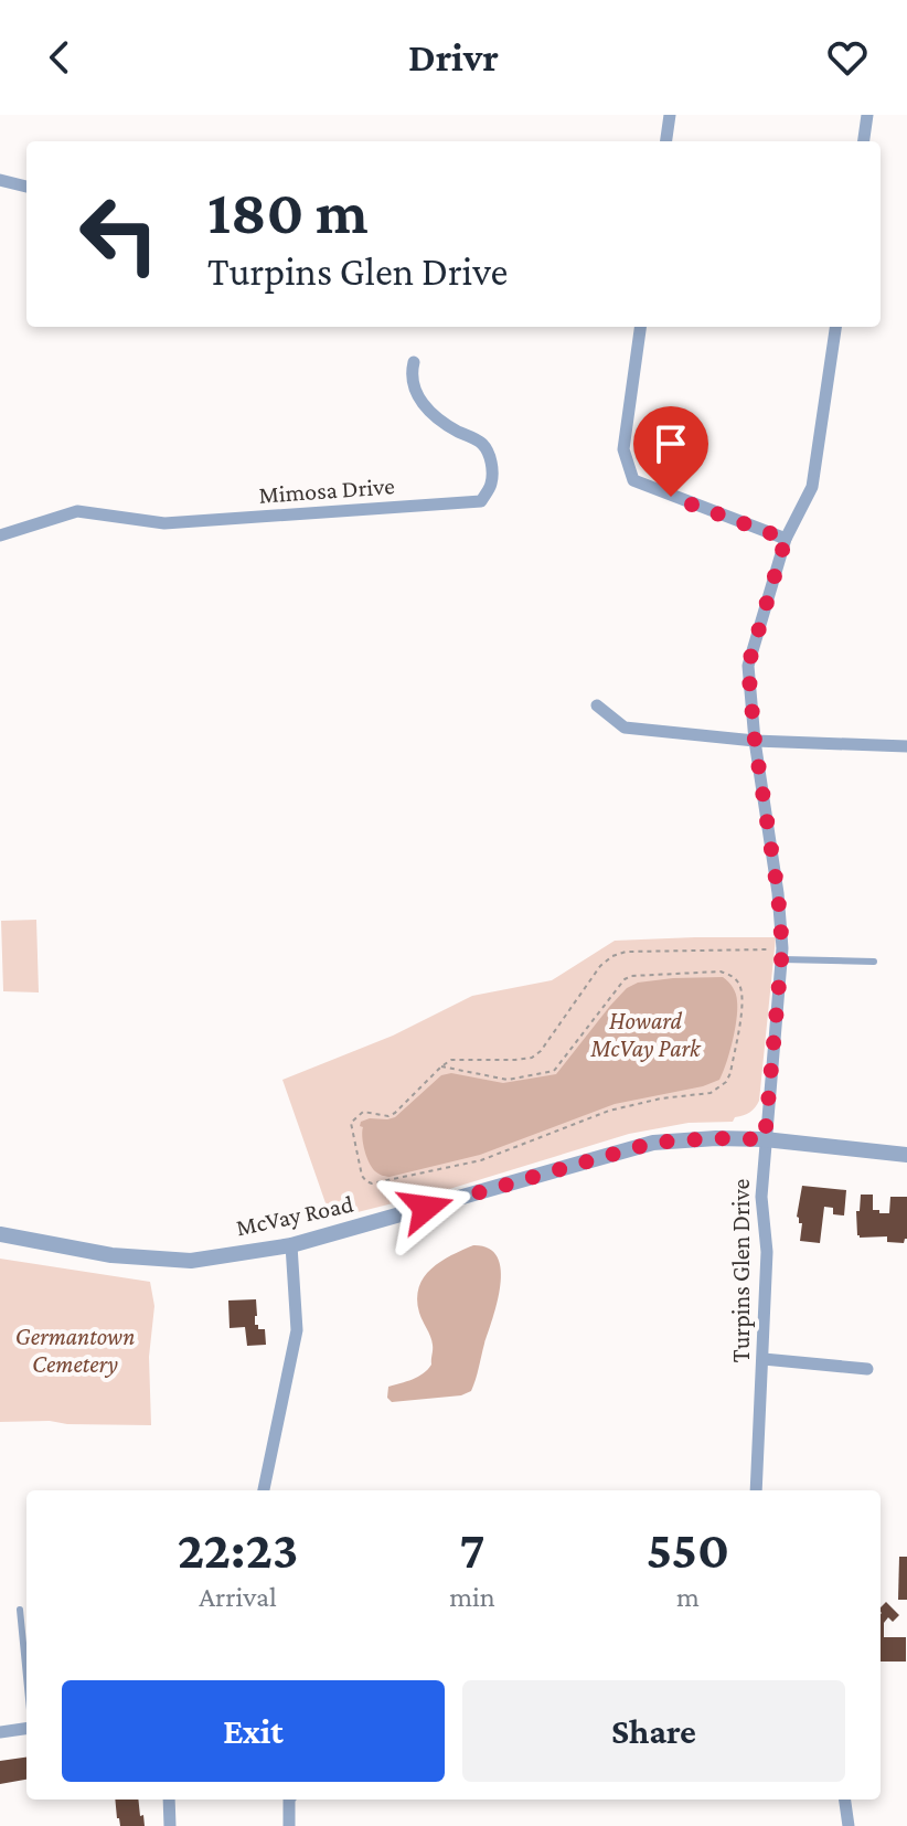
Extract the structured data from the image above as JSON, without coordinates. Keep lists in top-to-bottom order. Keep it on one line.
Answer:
{"streets":{"street":["Mimosa Drive","McVay Road","Turpins Glen Drive"]},"crossings":[["McVay Road","Turpins Glen Drive"]],"parks":["Howard McVay Park","Germantown Cemetery"],"page":{"header":"Drivr","turn":["180 m","Turpins Glen Drive"],"eta":["22:23","Arrival","7","min","550","m"],"buttons":["Exit","Share"]}}
